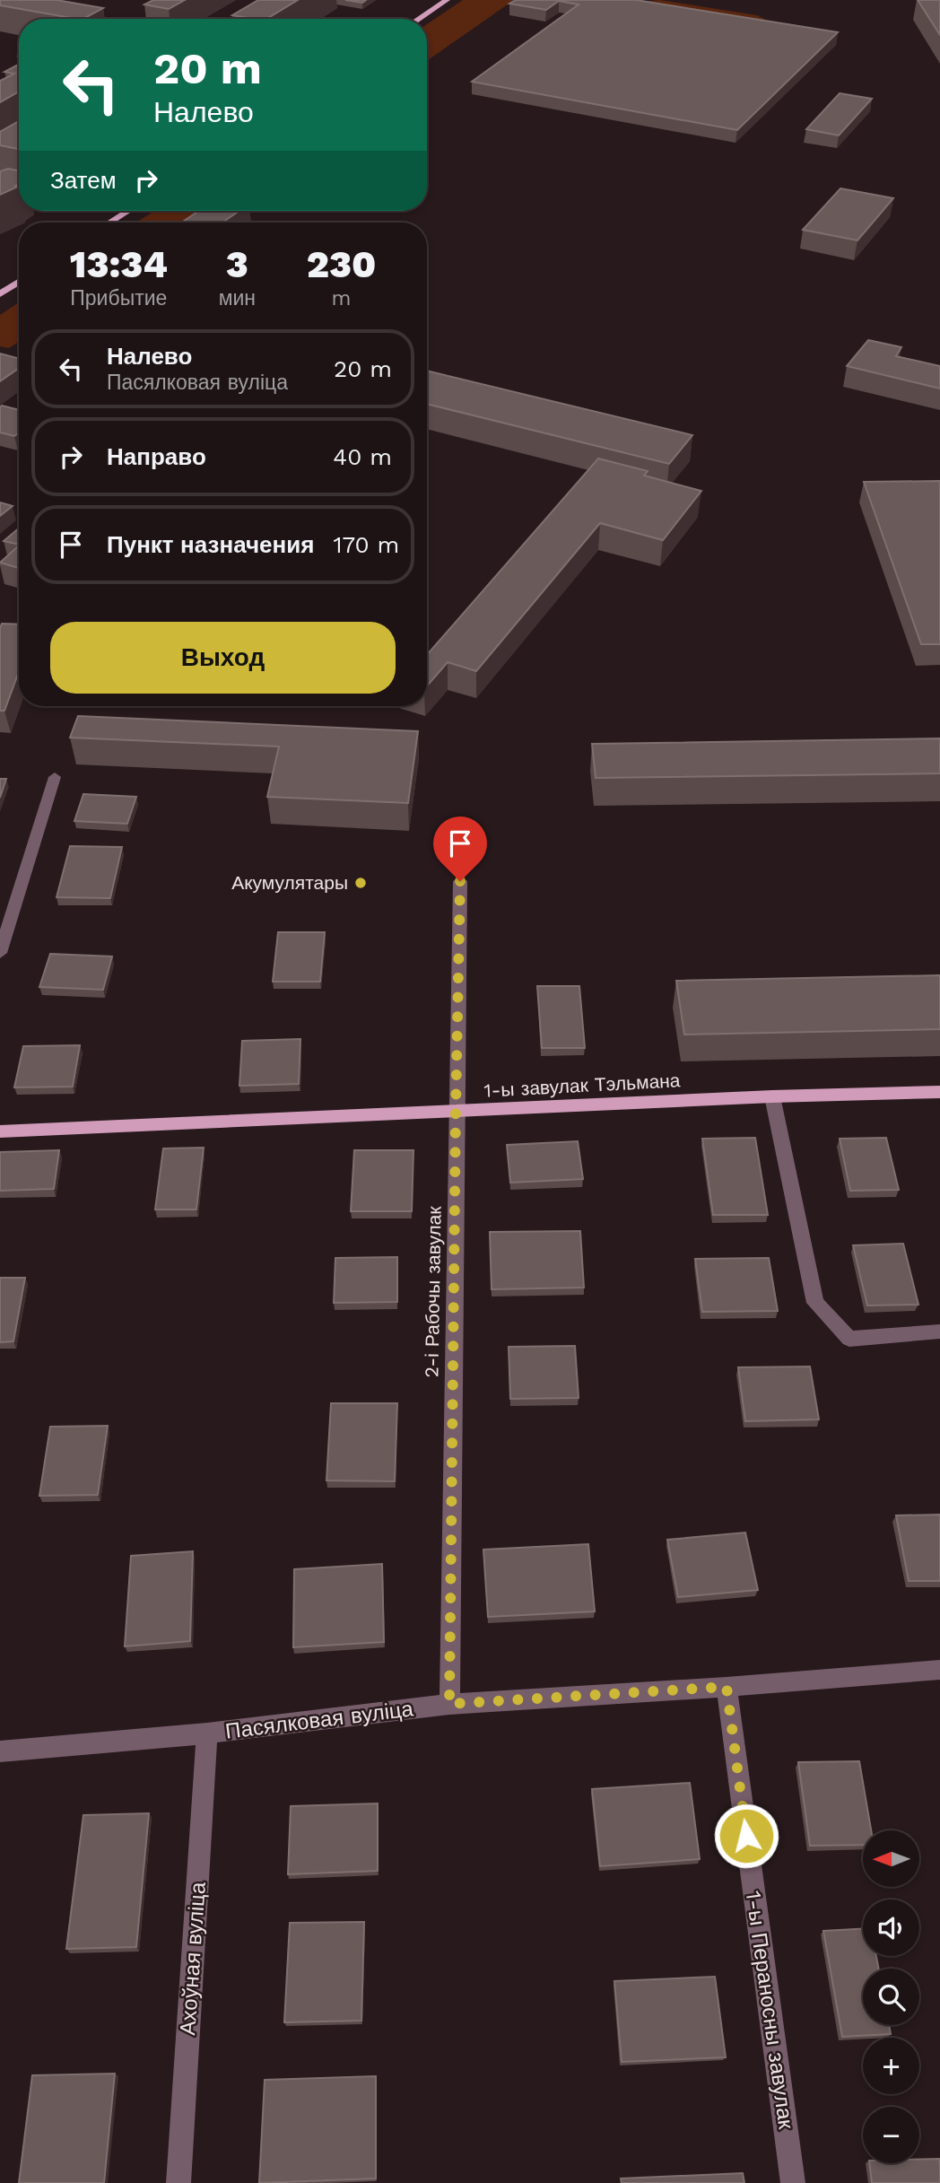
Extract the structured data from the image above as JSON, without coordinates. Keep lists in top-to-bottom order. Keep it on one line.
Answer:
{"streets":{"main road":["1-ы завулак Тэльмана"],"street":["2-і Рабочы завулак","Пасялковая вуліца","Ахоўная вуліца","1-ы Пераносны завулак"]},"crossings":[["1-ы завулак Тэльмана","2-і Рабочы завулак"],["2-і Рабочы завулак","Пасялковая вуліца"],["Пасялковая вуліца","Ахоўная вуліца"],["Пасялковая вуліца","1-ы Пераносны завулак"]],"places":["Акумулятары"],"north":"left","page":{"turn":["20 m","Налево"],"then":"Затем","eta":["13:34","Прибытие","3","мин","230","m"],"list":[{"name":"Налево","note":"Пасялковая вуліца","value":"20 m"},{"name":"Направо","value":"40 m"},{"name":"Пункт назначения","value":"170 m"}],"buttons":"Выход","map_buttons":["+","−"]}}
